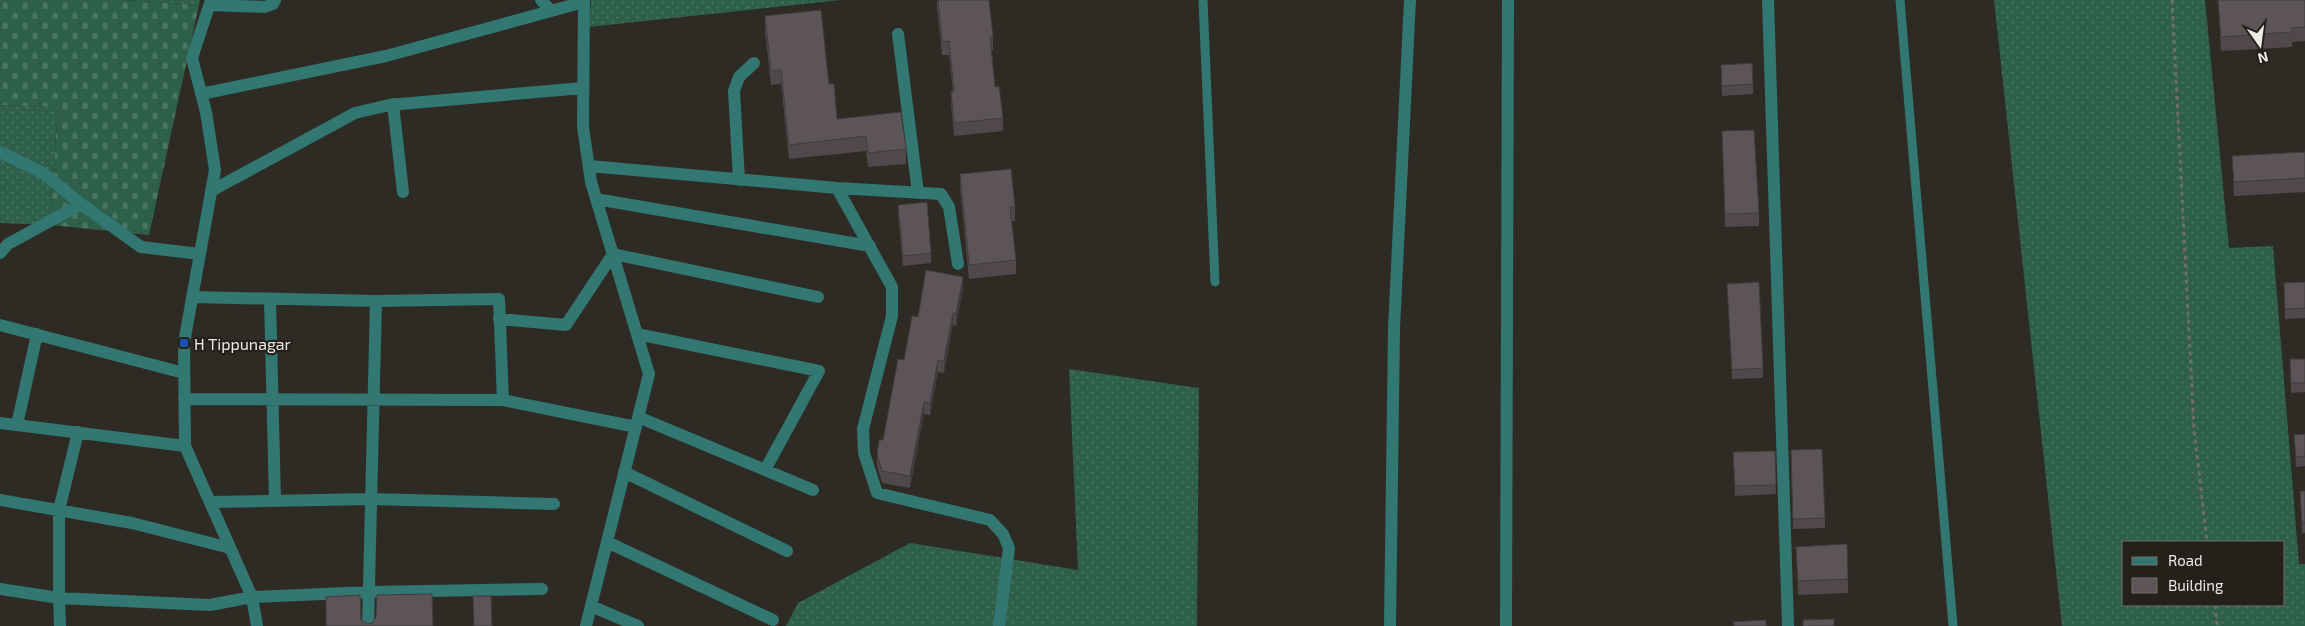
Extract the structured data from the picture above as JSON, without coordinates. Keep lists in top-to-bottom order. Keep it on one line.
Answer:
{"places":{"transit":["H Tippunagar"]},"legend":["Road","Building"],"north":"bottom"}
